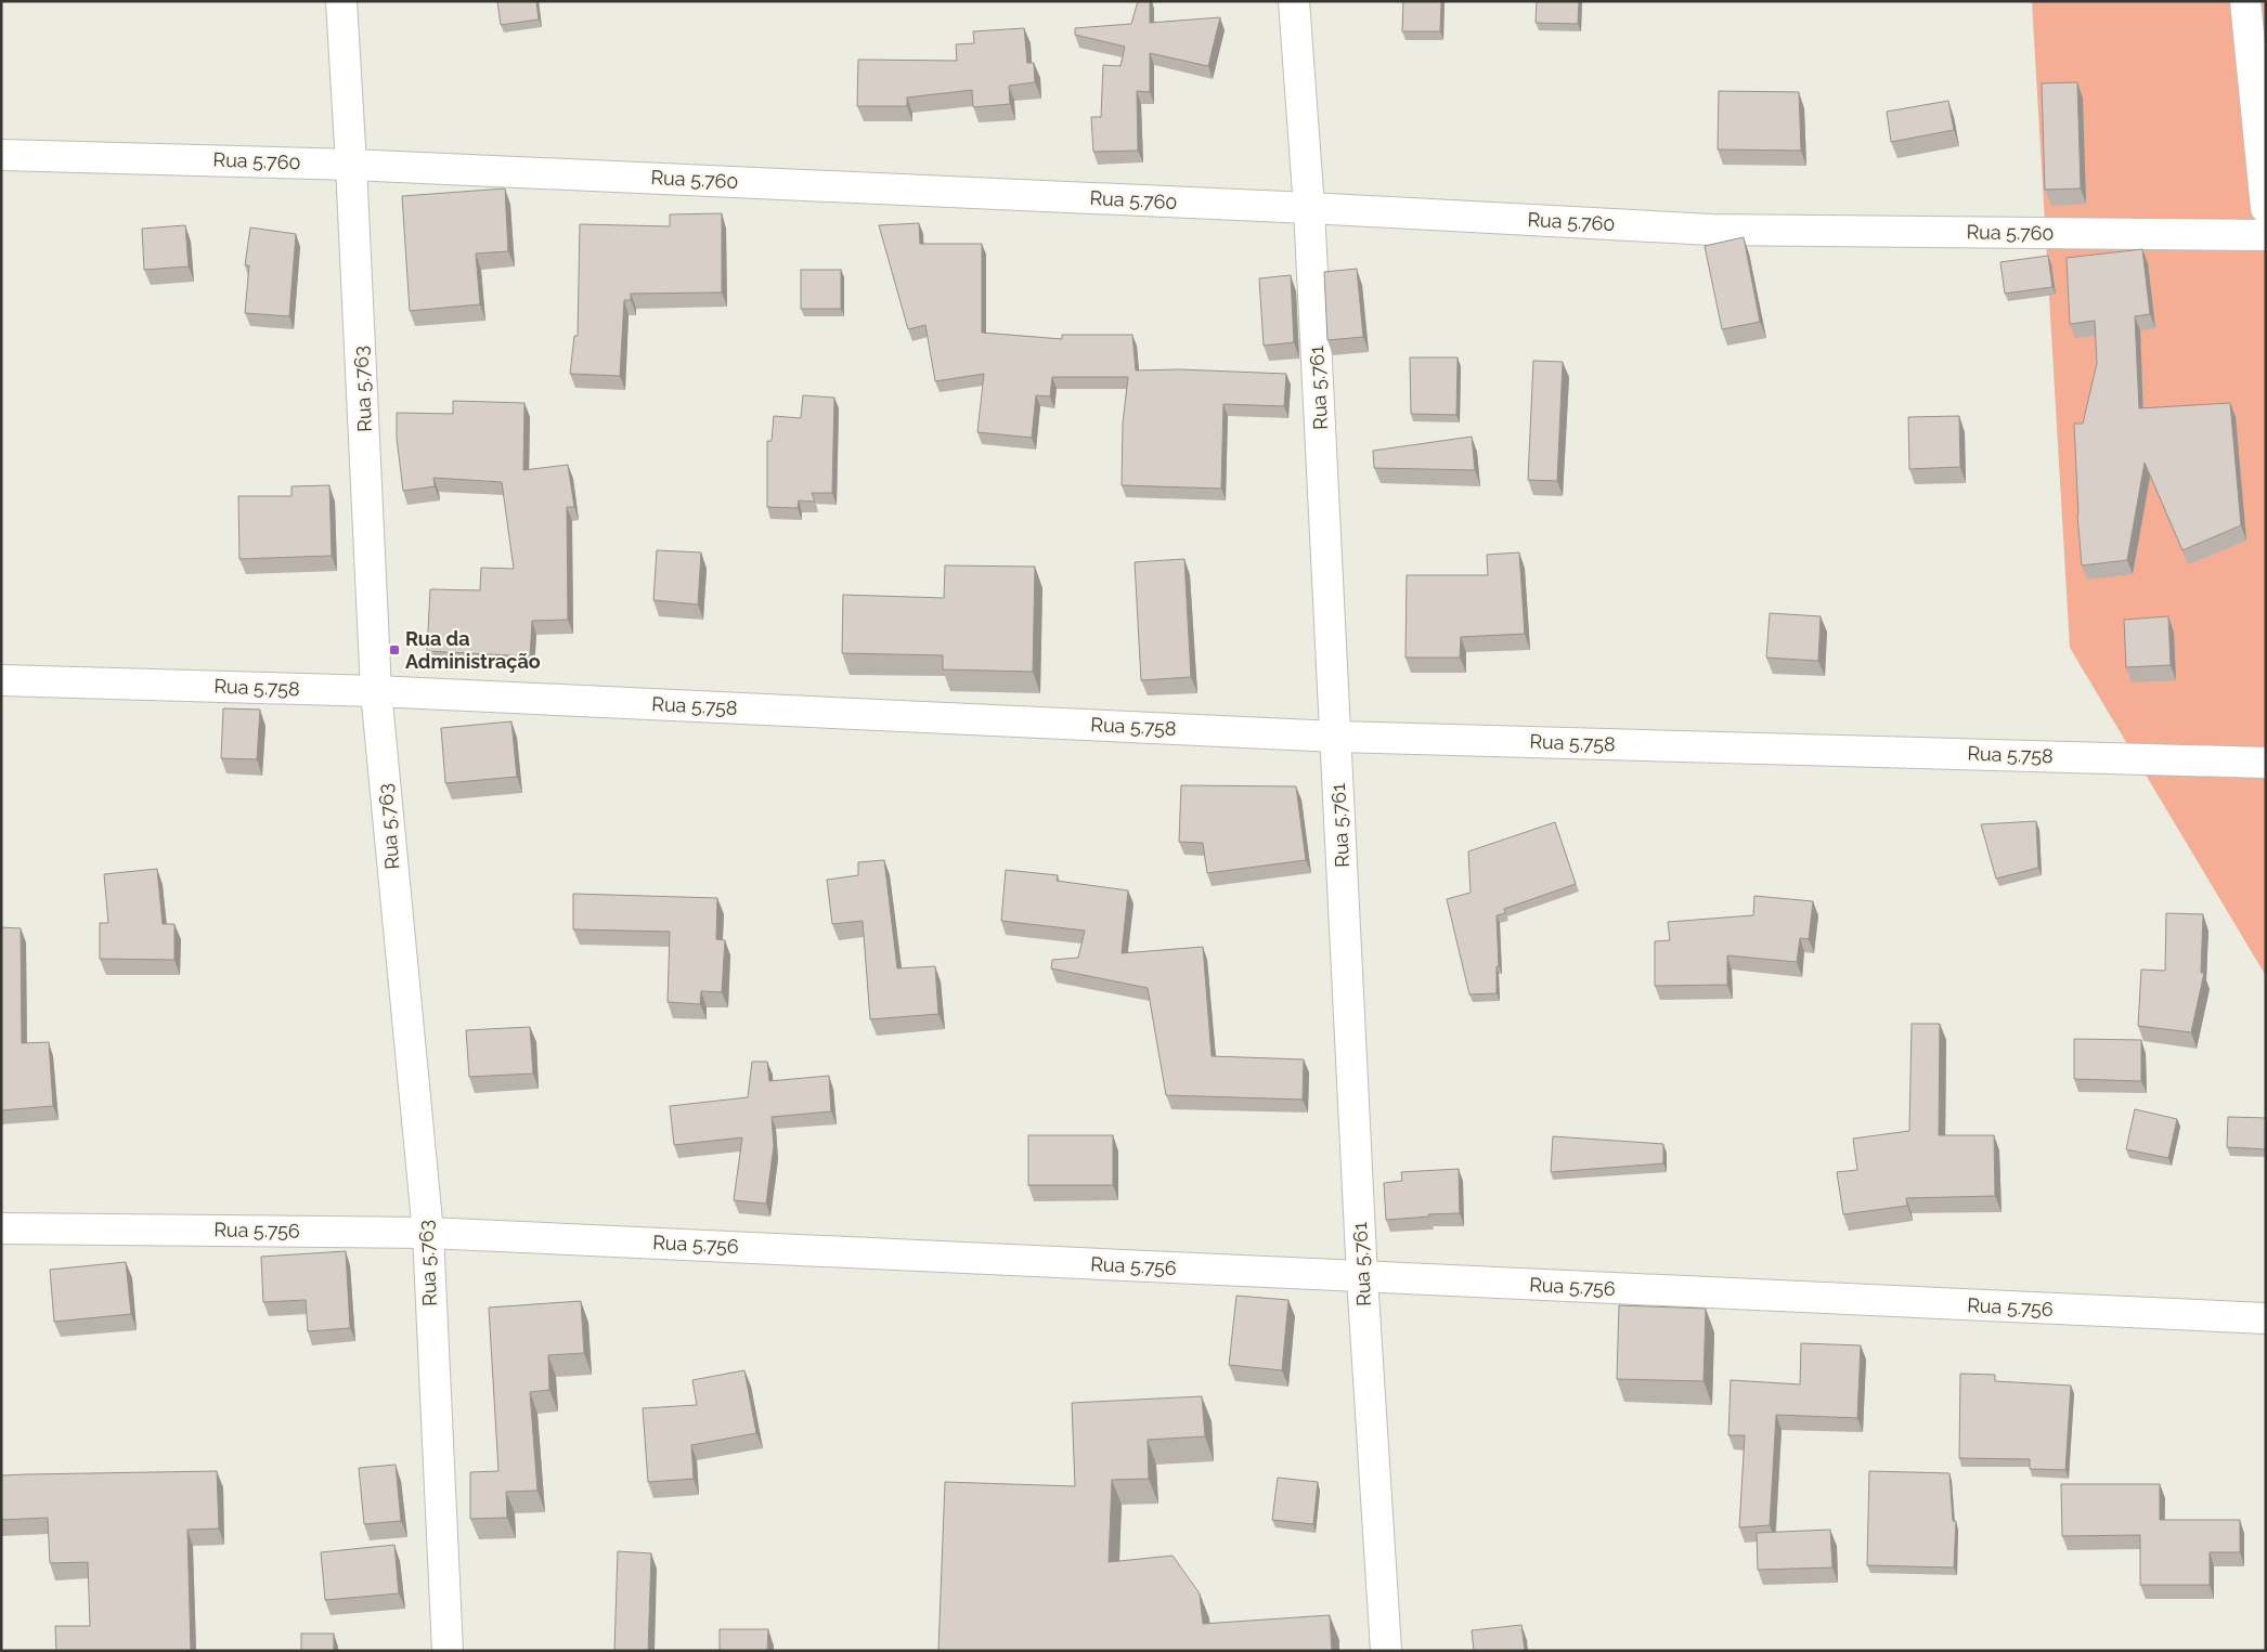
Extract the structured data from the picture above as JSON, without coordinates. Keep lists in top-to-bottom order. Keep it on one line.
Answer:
{"streets":{"street":["Rua 5.760","Rua 5.761","Rua 5.763","Rua 5.758","Rua 5.756"]},"crossings":[["Rua 5.760","Rua 5.761"],["Rua 5.760","Rua 5.763"],["Rua 5.761","Rua 5.758"],["Rua 5.761","Rua 5.756"],["Rua 5.763","Rua 5.758"],["Rua 5.763","Rua 5.756"]],"places":{"transit":["Rua da Administração"]}}
